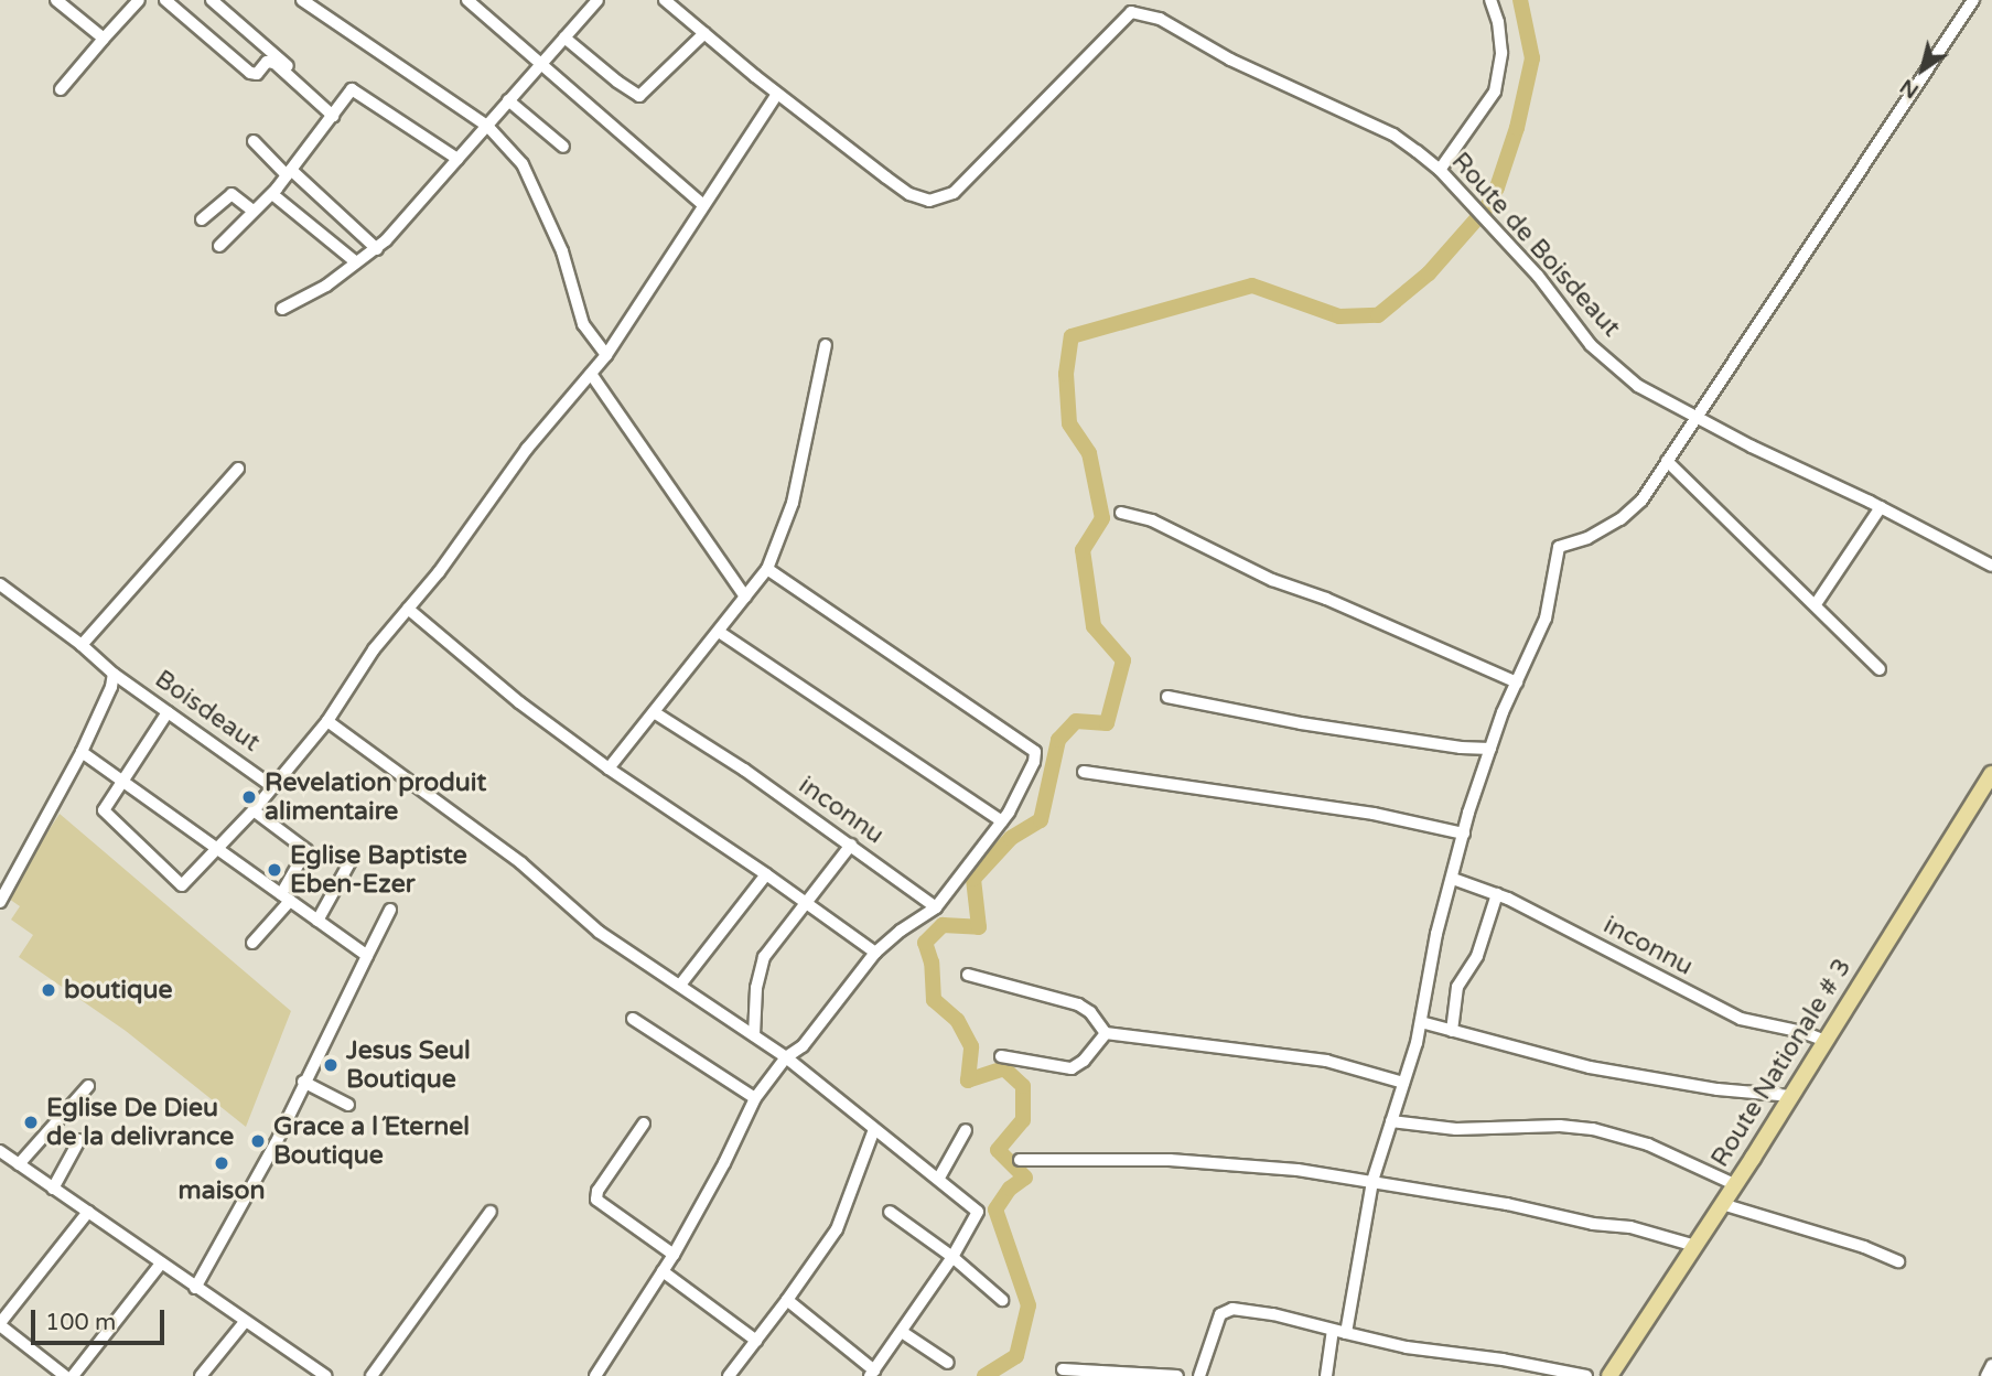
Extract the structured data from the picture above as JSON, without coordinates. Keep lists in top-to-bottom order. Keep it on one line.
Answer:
{"streets":{"main road":["Route Nationale # 3"],"street":["Route de Boisdeaut","Boisdeaut","inconnu"]},"crossings":[["inconnu","Route Nationale # 3"]],"places":["Revelation produit alimentaire","Eglise Baptiste Eben-Ezer","boutique","Jesus Seul Boutique","Eglise De Dieu de la delivrance","Grace a l´Eternel Boutique","maison"],"scale_bar":"100 m","north":"bottom left"}
